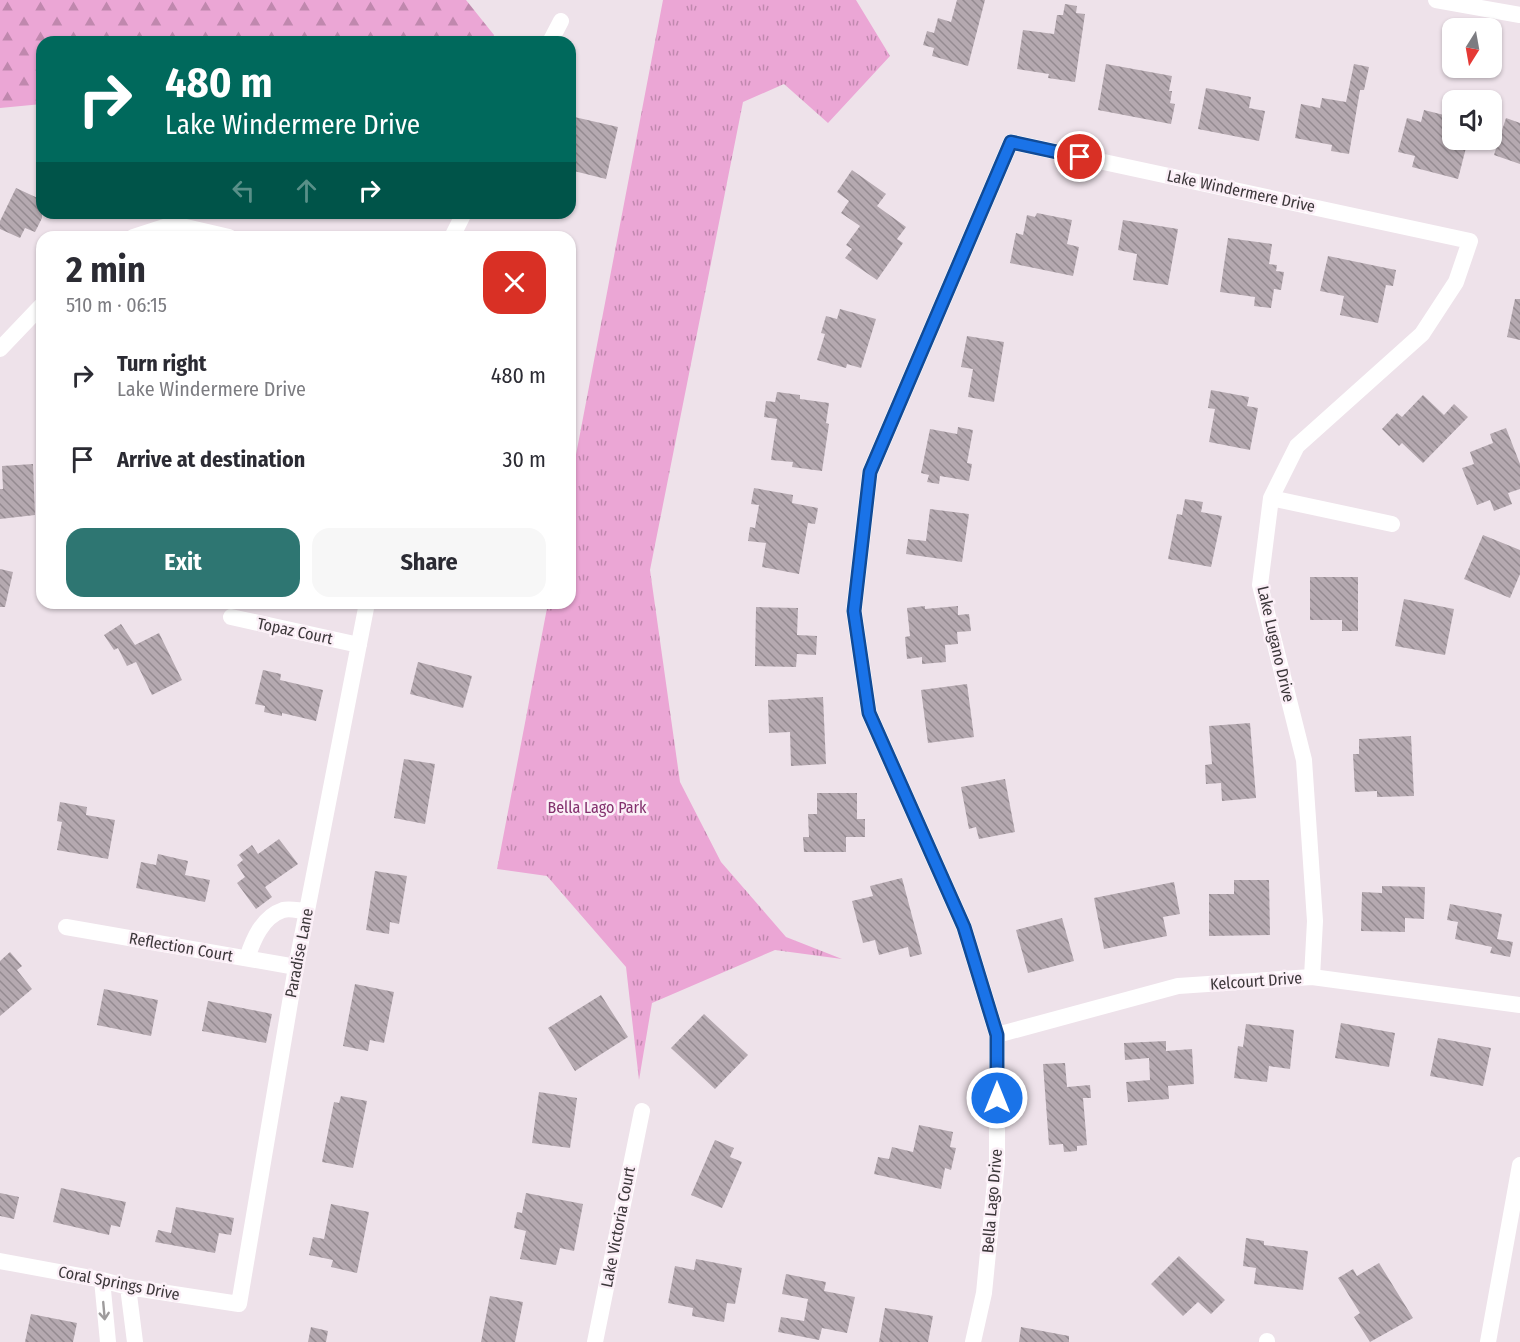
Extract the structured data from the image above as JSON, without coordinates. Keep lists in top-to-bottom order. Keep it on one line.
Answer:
{"streets":{"street":["Lake Windermere Drive","Topaz Court","Lake Lugano Drive","Reflection Court","Paradise Lane","Kelcourt Drive","Bella Lago Drive","Lake Victoria Court","Coral Springs Drive"]},"crossings":[["Lake Windermere Drive","Lake Lugano Drive"],["Lake Windermere Drive","Bella Lago Drive"],["Topaz Court","Paradise Lane"],["Lake Lugano Drive","Kelcourt Drive"],["Reflection Court","Paradise Lane"],["Paradise Lane","Coral Springs Drive"],["Kelcourt Drive","Bella Lago Drive"]],"parks":["Bella Lago Park"],"north":"bottom","page":{"turn":["480 m","Lake Windermere Drive"],"heading":["2 min","510 m · 06:15"],"list":[{"name":"Turn right","note":"Lake Windermere Drive","value":"480 m"},{"name":"Arrive at destination","value":"30 m"}],"buttons":["Exit","Share"]}}
